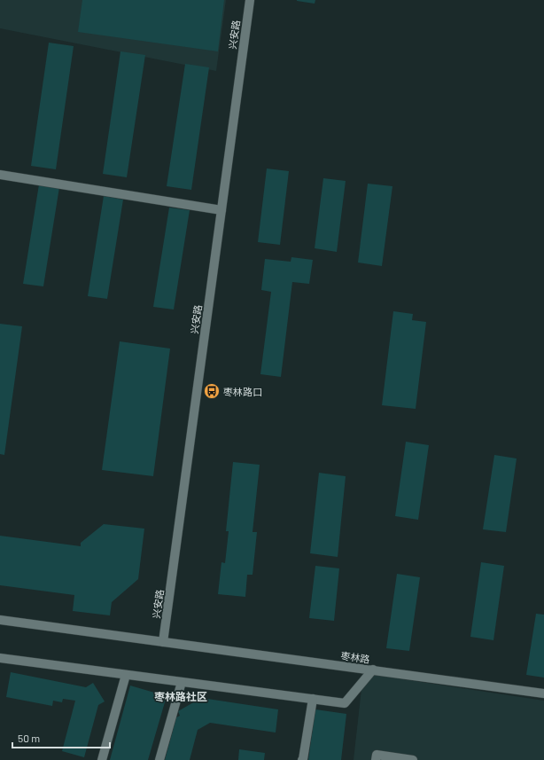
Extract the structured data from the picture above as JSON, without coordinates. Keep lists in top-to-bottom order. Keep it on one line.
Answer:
{"streets":{"street":["兴安路","枣林路"]},"crossings":[["兴安路","枣林路"]],"districts":["枣林路社区"],"places":{"bus stop":["枣林路口"]},"scale_bar":"50 m"}
